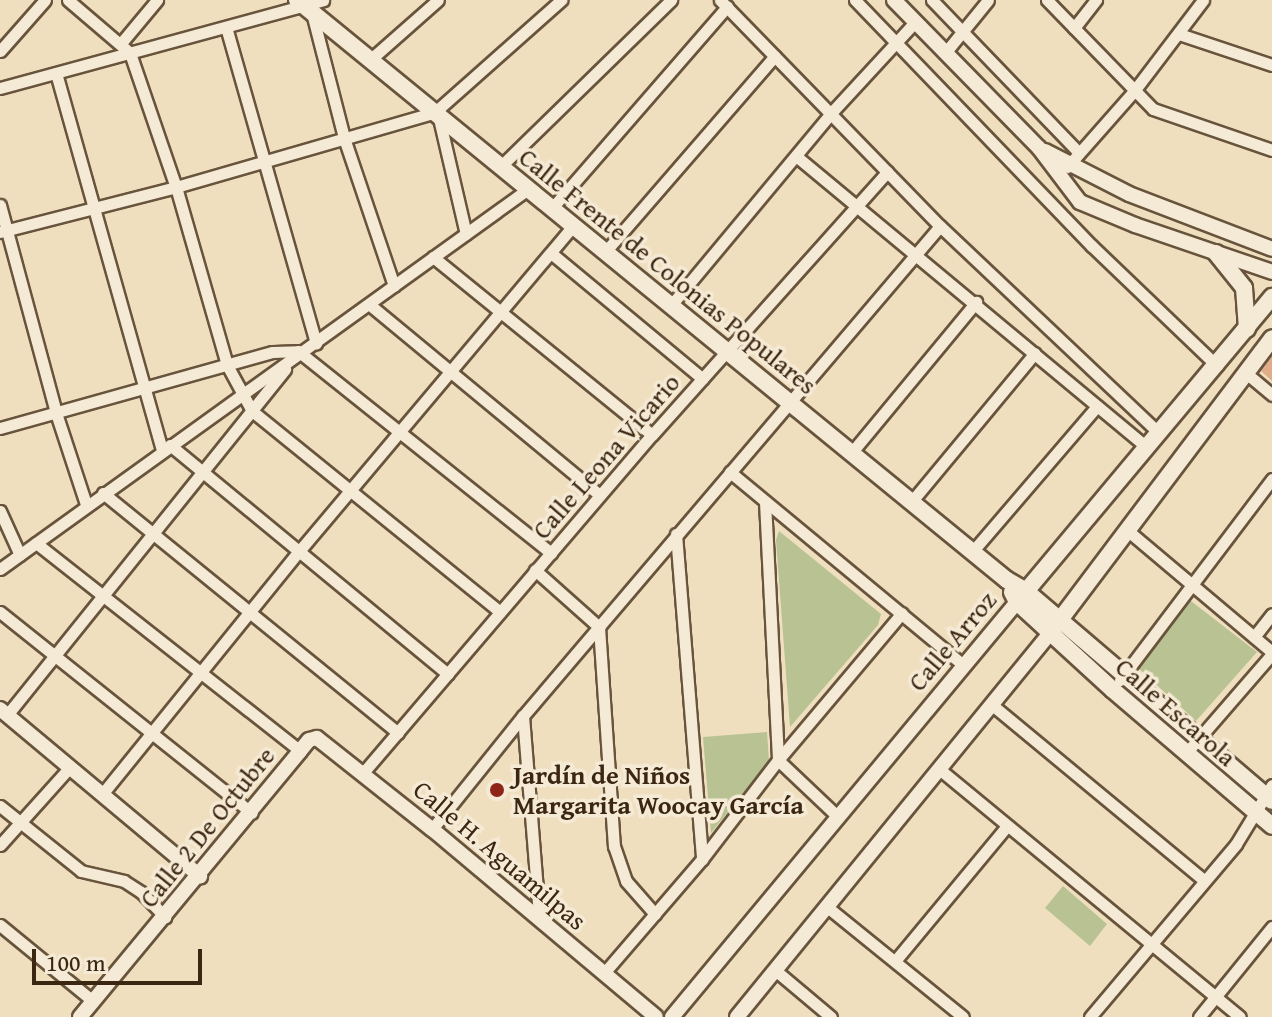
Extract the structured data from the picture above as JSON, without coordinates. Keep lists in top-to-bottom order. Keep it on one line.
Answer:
{"streets":{"main road":["Calle Frente de Colonias Populares","Calle Arroz","Calle Escarola"],"street":["Calle Leona Vicario","Calle 2 De Octubre","Calle H. Aguamilpas"]},"crossings":[["Calle Frente de Colonias Populares","Calle Leona Vicario"],["Calle Frente de Colonias Populares","Calle Arroz"],["Calle Frente de Colonias Populares","Calle Escarola"],["Calle Leona Vicario","Calle H. Aguamilpas"],["Calle 2 De Octubre","Calle H. Aguamilpas"]],"places":["Jardín de Niños Margarita Woocay García"],"scale_bar":"100 m"}
